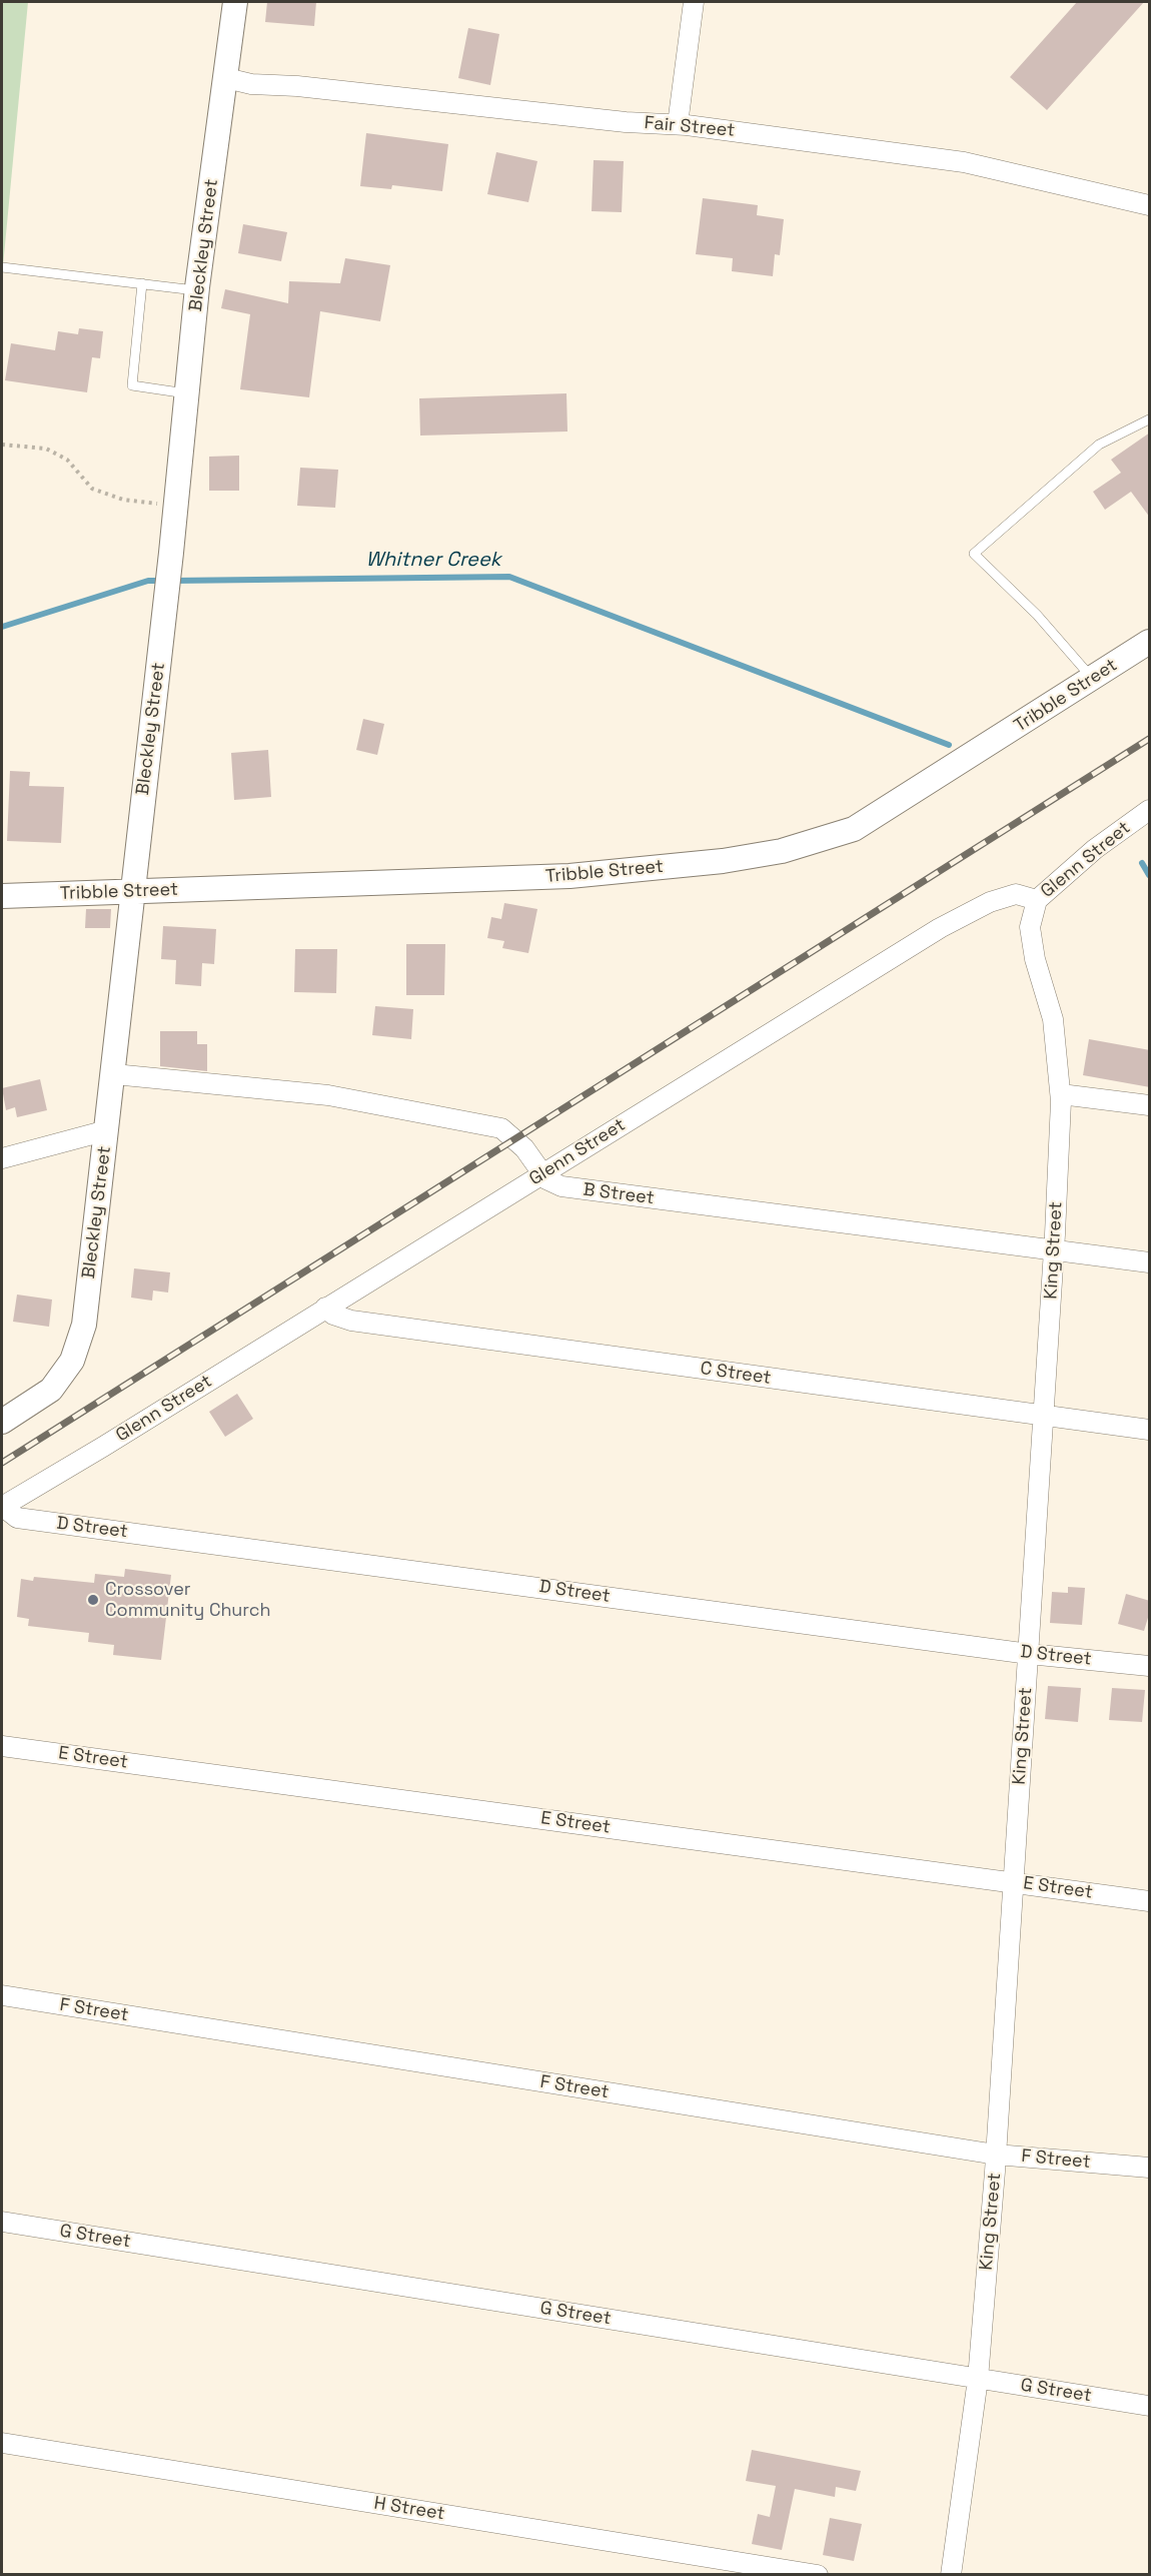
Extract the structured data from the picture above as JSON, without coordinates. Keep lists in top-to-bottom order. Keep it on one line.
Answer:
{"streets":{"street":["Fair Street","Bleckley Street","Tribble Street","Glenn Street","B Street","King Street","C Street","D Street","E Street","F Street","G Street","H Street"]},"crossings":[["Fair Street","Bleckley Street"],["Bleckley Street","Tribble Street"],["Bleckley Street","B Street"],["Glenn Street","B Street"],["Glenn Street","King Street"],["Glenn Street","C Street"],["Glenn Street","D Street"],["B Street","King Street"],["King Street","C Street"],["King Street","D Street"],["King Street","E Street"],["King Street","F Street"],["King Street","G Street"]],"water":["Whitner Creek"],"places":["Crossover Community Church"]}
